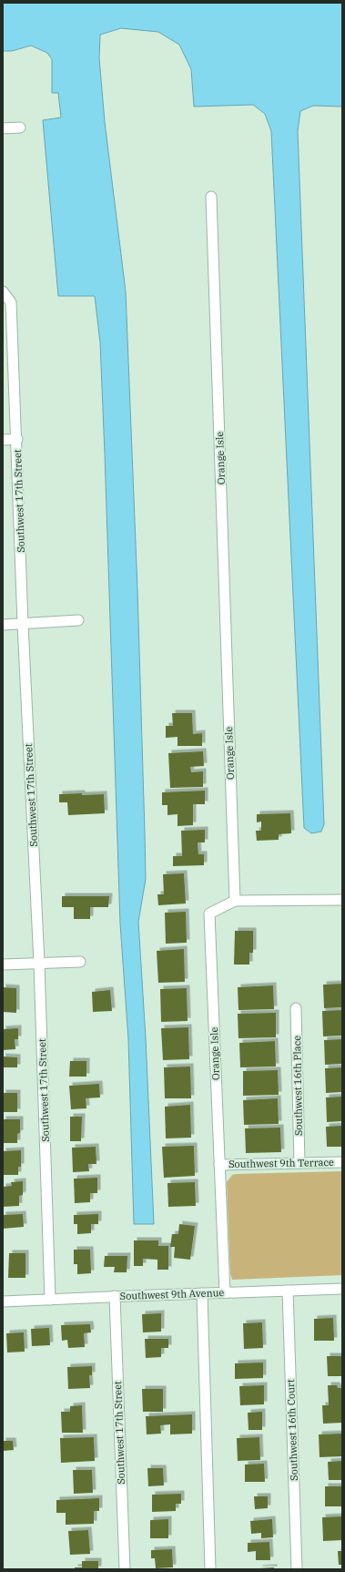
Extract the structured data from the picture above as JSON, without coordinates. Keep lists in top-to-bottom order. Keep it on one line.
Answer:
{"streets":{"street":["Orange Isle","Southwest 17th Street","Southwest 16th Place","Southwest 9th Terrace","Southwest 9th Avenue","Southwest 16th Court"]},"crossings":[["Orange Isle","Southwest 9th Terrace"],["Orange Isle","Southwest 9th Avenue"],["Southwest 17th Street","Southwest 9th Avenue"],["Southwest 16th Place","Southwest 9th Terrace"],["Southwest 9th Avenue","Southwest 16th Court"]]}
